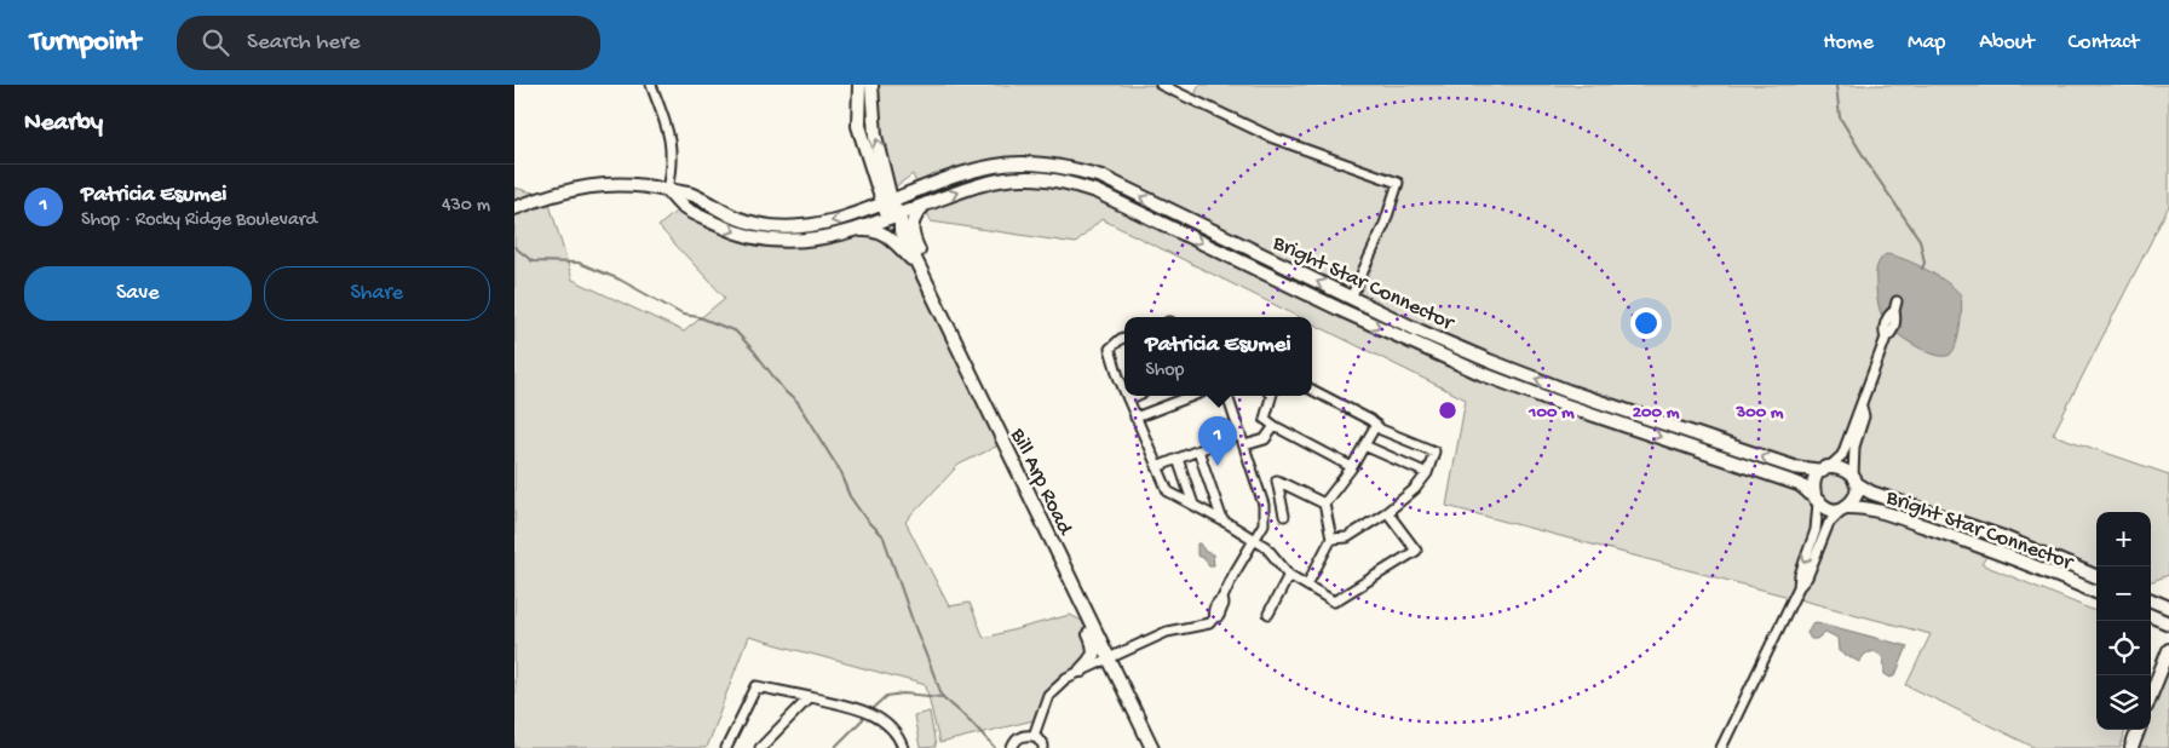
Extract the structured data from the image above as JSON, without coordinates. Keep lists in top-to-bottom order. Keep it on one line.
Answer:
{"streets":{"street":["Bright Star Connector","Bill Arp Road"]},"crossings":[["Bright Star Connector","Bill Arp Road"]],"page":{"header":"Turnpoint","search":"Search here","nav":["Home","Map","About","Contact"],"heading":"Nearby","list":[{"mark":"1","name":"Patricia Esumei","note":"Shop · Rocky Ridge Boulevard","value":"430 m"}],"buttons":["Save","Share"],"popup":["Patricia Esumei","Shop"],"pins":"1","map_buttons":["+","−"]},"rings":["100 m","200 m","300 m"]}
